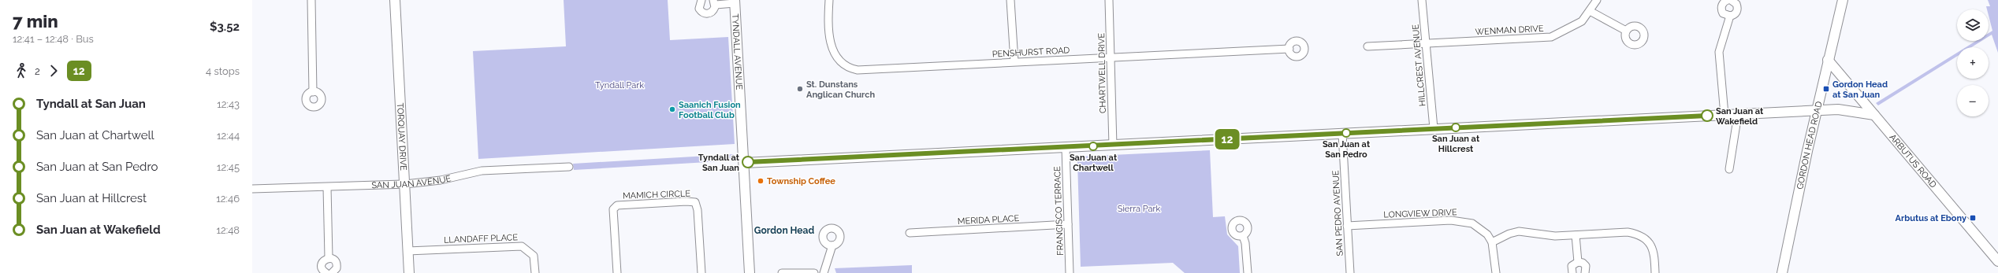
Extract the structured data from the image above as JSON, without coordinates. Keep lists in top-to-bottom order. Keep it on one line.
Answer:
{"streets":{"street":["WENMAN DRIVE","TYNDALL AVENUE","PENSHURST ROAD","HILLCREST AVENUE","CHARTWELL DRIVE","TORQUAY DRIVE","GORDON HEAD ROAD","ARBUTUS ROAD","SAN JUAN AVENUE","MAMICH CIRCLE","FRANCISCO TERRACE","SAN PEDRO AVENUE","LONGVIEW DRIVE","MERIDA PLACE","LLANDAFF PLACE"]},"crossings":[["WENMAN DRIVE","HILLCREST AVENUE"],["PENSHURST ROAD","CHARTWELL DRIVE"],["TORQUAY DRIVE","SAN JUAN AVENUE"],["TORQUAY DRIVE","LLANDAFF PLACE"],["GORDON HEAD ROAD","ARBUTUS ROAD"],["FRANCISCO TERRACE","MERIDA PLACE"],["SAN PEDRO AVENUE","LONGVIEW DRIVE"]],"districts":["Gordon Head"],"parks":["Tyndall Park","Sierra Park"],"places":{"other":["St. Dunstans Anglican Church","Saanich Fusion Football Club","San Juan at Wakefield","San Juan at Hillcrest","San Juan at San Pedro","San Juan at Chartwell","Tyndall at San Juan","Township Coffee"],"transit":["Gordon Head at San Juan","Arbutus at Ebony"]},"lines":["bus line 12"],"page":{"heading":["7 min","12:41 – 12:48 · Bus","$3.52"],"on_map":"12","map_buttons":["+","−"],"legs":["2","12","4 stops"],"list":[{"name":"Tyndall at San Juan","value":"12:43"},{"name":"San Juan at Chartwell","value":"12:44"},{"name":"San Juan at San Pedro","value":"12:45"},{"name":"San Juan at Hillcrest","value":"12:46"},{"name":"San Juan at Wakefield","value":"12:48"}]}}
